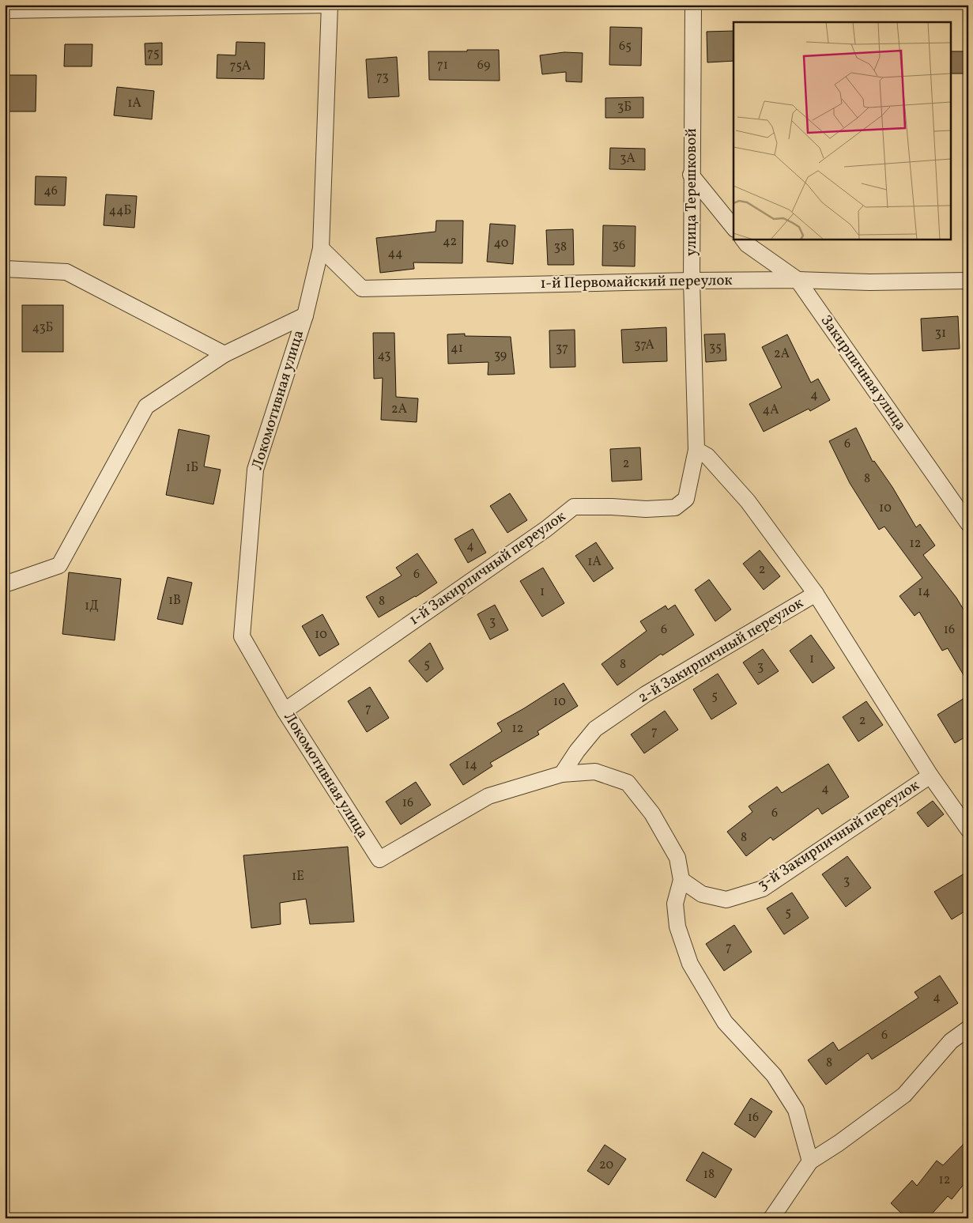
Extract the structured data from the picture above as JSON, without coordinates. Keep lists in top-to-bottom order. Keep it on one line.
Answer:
{"streets":{"street":["улица Терешковой","1-й Первомайский переулок","Закирпичная улица","Локомотивная улица","1-й Закирпичный переулок","2-й Закирпичный переулок","3-й Закирпичный переулок"]},"crossings":[["улица Терешковой","1-й Первомайский переулок"],["улица Терешковой","1-й Закирпичный переулок"],["улица Терешковой","2-й Закирпичный переулок"],["1-й Первомайский переулок","Закирпичная улица"],["1-й Первомайский переулок","Локомотивная улица"],["Локомотивная улица","1-й Закирпичный переулок"],["Локомотивная улица","2-й Закирпичный переулок"],["Локомотивная улица","3-й Закирпичный переулок"],["1-й Закирпичный переулок","2-й Закирпичный переулок"]],"house_numbers":["65","75","71","69","75А","73","1А","3Б","3А","46","44Б","42","40","36","38","44","43Б","31","37А","35","41","37","2А","43","39","4","2А","4А","6","2","1Б","8","10","12","4","1А","2","6","1","14","1В","8","1Д","3","6","16","10","1","5","8","3","5","10","7","2","12","7","14","4","16","6","8","1Е","3","5","7","4","6","8","16","20","18","12"]}
